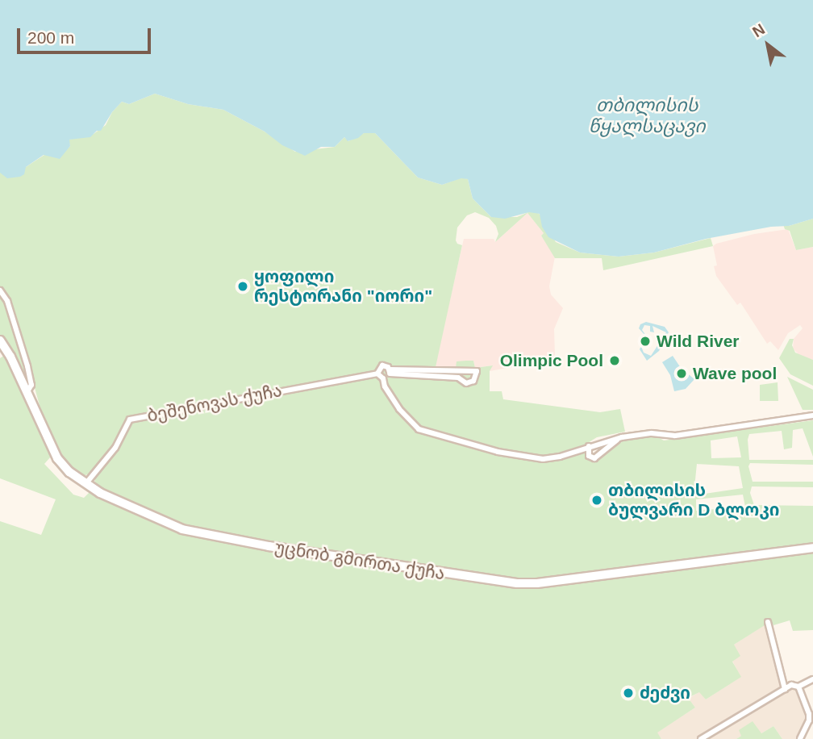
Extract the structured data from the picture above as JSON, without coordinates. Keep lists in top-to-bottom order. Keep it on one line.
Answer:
{"streets":{"main road":["უცნობ გმირთა ქუჩა"],"street":["ბეშენოვას ქუჩა"]},"crossings":[["ბეშენოვას ქუჩა","უცნობ გმირთა ქუჩა"]],"water":["თბილისის წყალსაცავი"],"places":["ყოფილი რესტორანი \"იორი\"","Wild River","Olimpic Pool","Wave pool","თბილისის ბულვარი D ბლოკი","ძეძვი"],"scale_bar":"200 m","north":"top left"}
